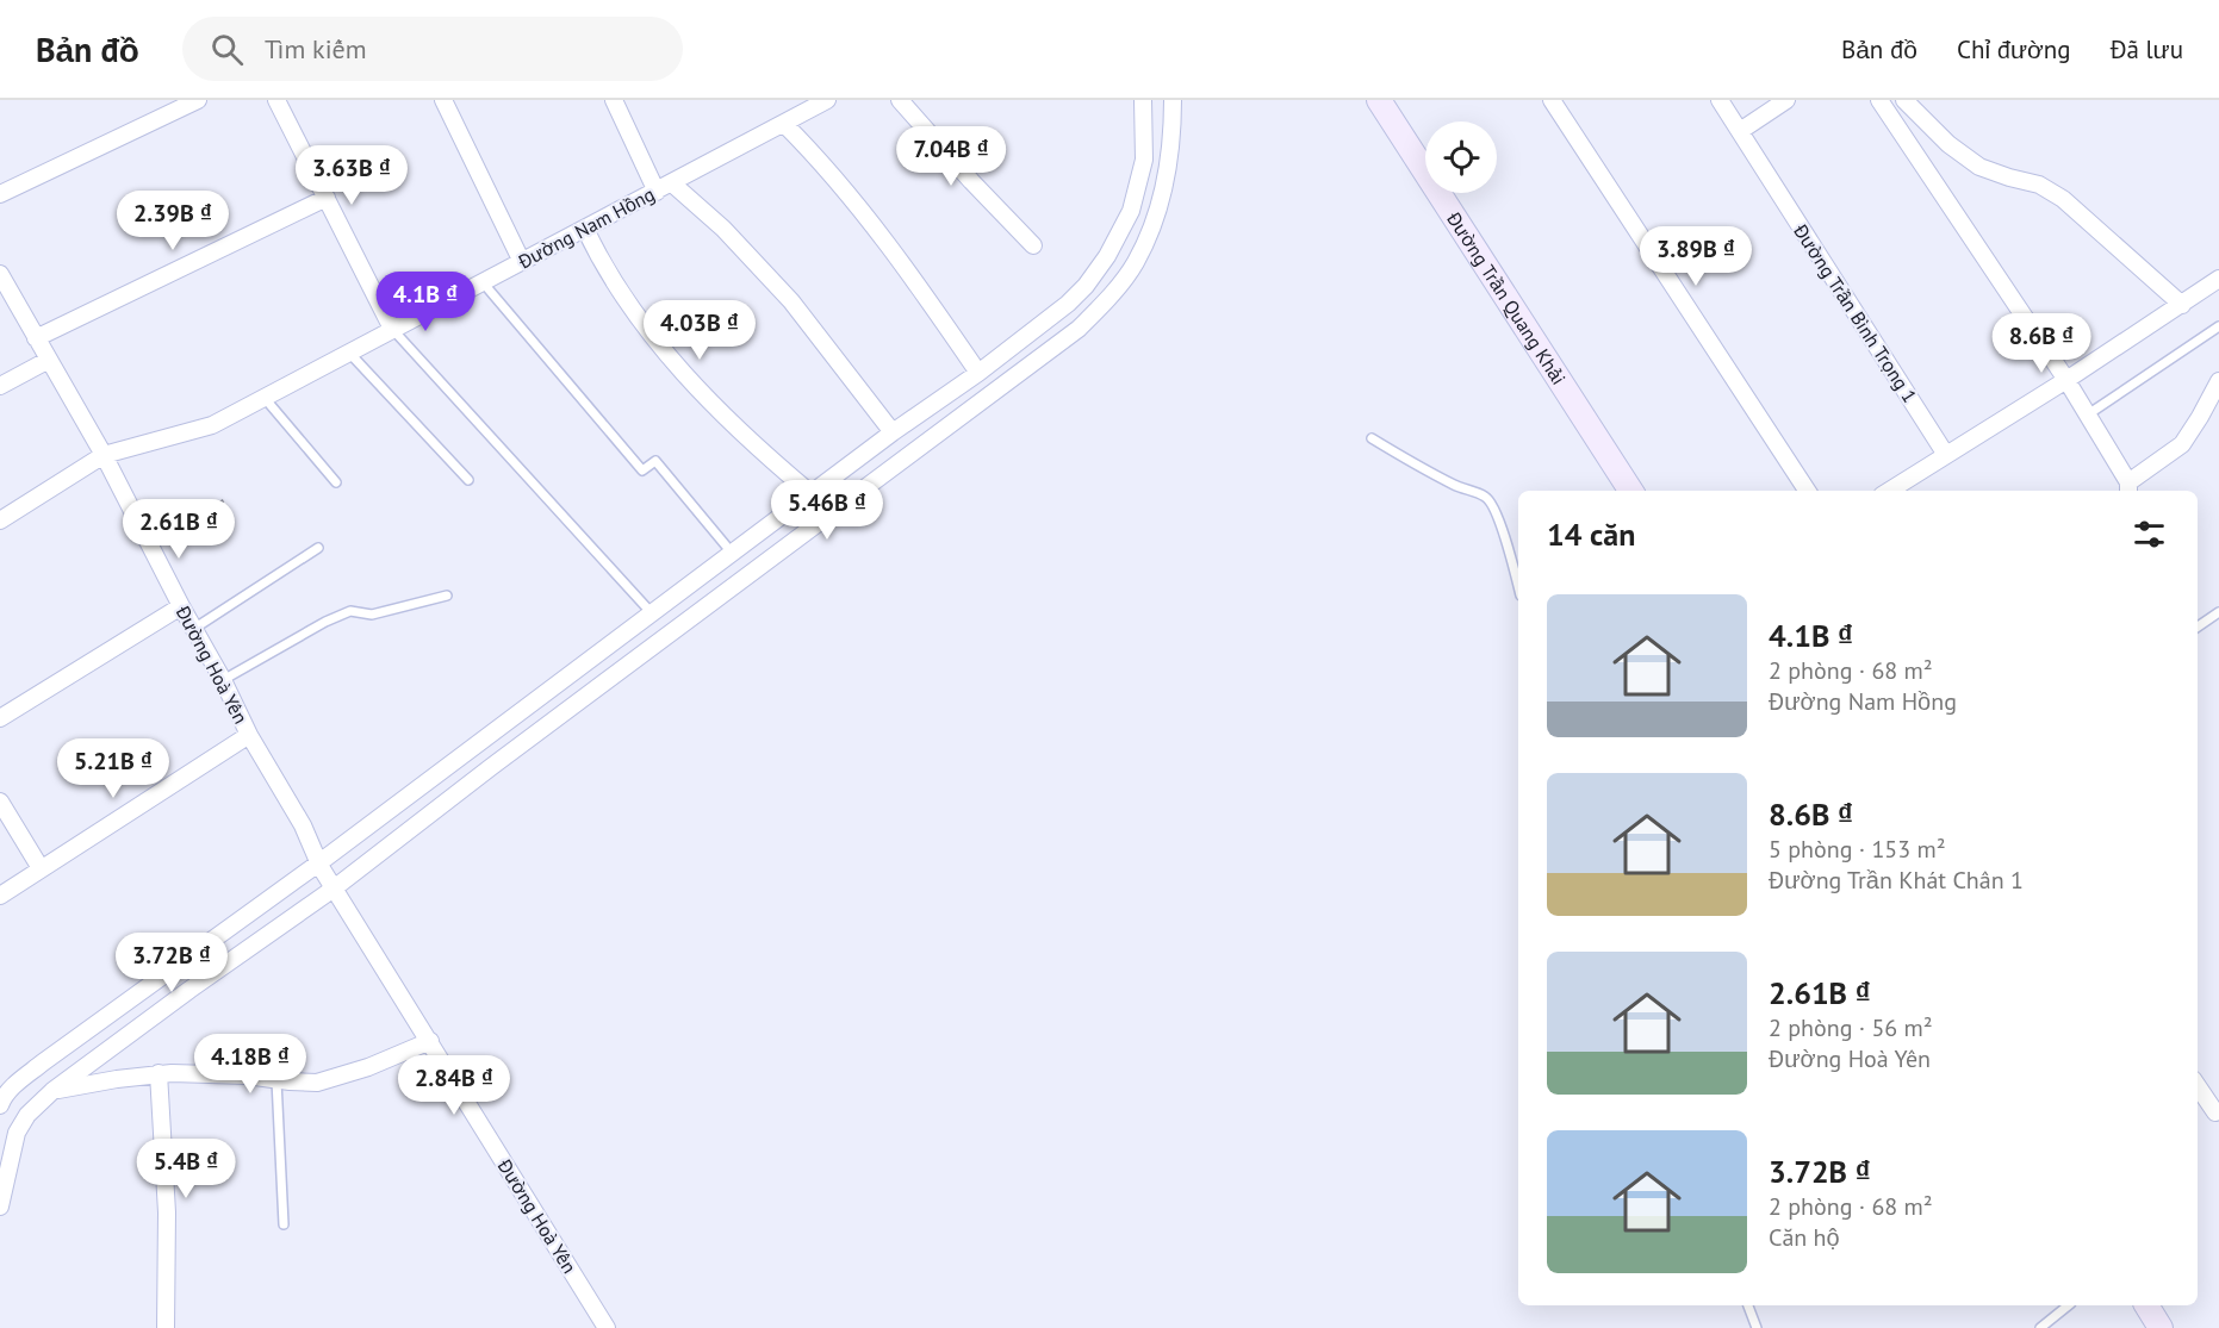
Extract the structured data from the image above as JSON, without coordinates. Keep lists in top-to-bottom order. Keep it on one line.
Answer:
{"streets":{"main road":["Đường Trần Quang Khải"],"street":["Đường Nam Hồng","Đường Trần Bình Trọng 1","Đường Hoà Yên"]},"crossings":[["Đường Nam Hồng","Đường Hoà Yên"]],"page":{"header":"Bản đồ","search":"Tìm kiếm","nav":["Bản đồ","Chỉ đường","Đã lưu"],"price":["7.04B ₫","3.63B ₫","2.39B ₫","3.89B ₫","4.1B ₫","4.03B ₫","8.6B ₫","5.46B ₫","2.61B ₫","5.21B ₫","3.72B ₫","4.18B ₫","2.84B ₫","5.4B ₫"],"heading":"14 căn","list":[{"name":"4.1B ₫","note":"2 phòng · 68 m² · Đường Nam Hồng"},{"name":"8.6B ₫","note":"5 phòng · 153 m² · Đường Trần Khát Chân 1"},{"name":"2.61B ₫","note":"2 phòng · 56 m² · Đường Hoà Yên"},{"name":"3.72B ₫","note":"2 phòng · 68 m² · Căn hộ"}]}}
